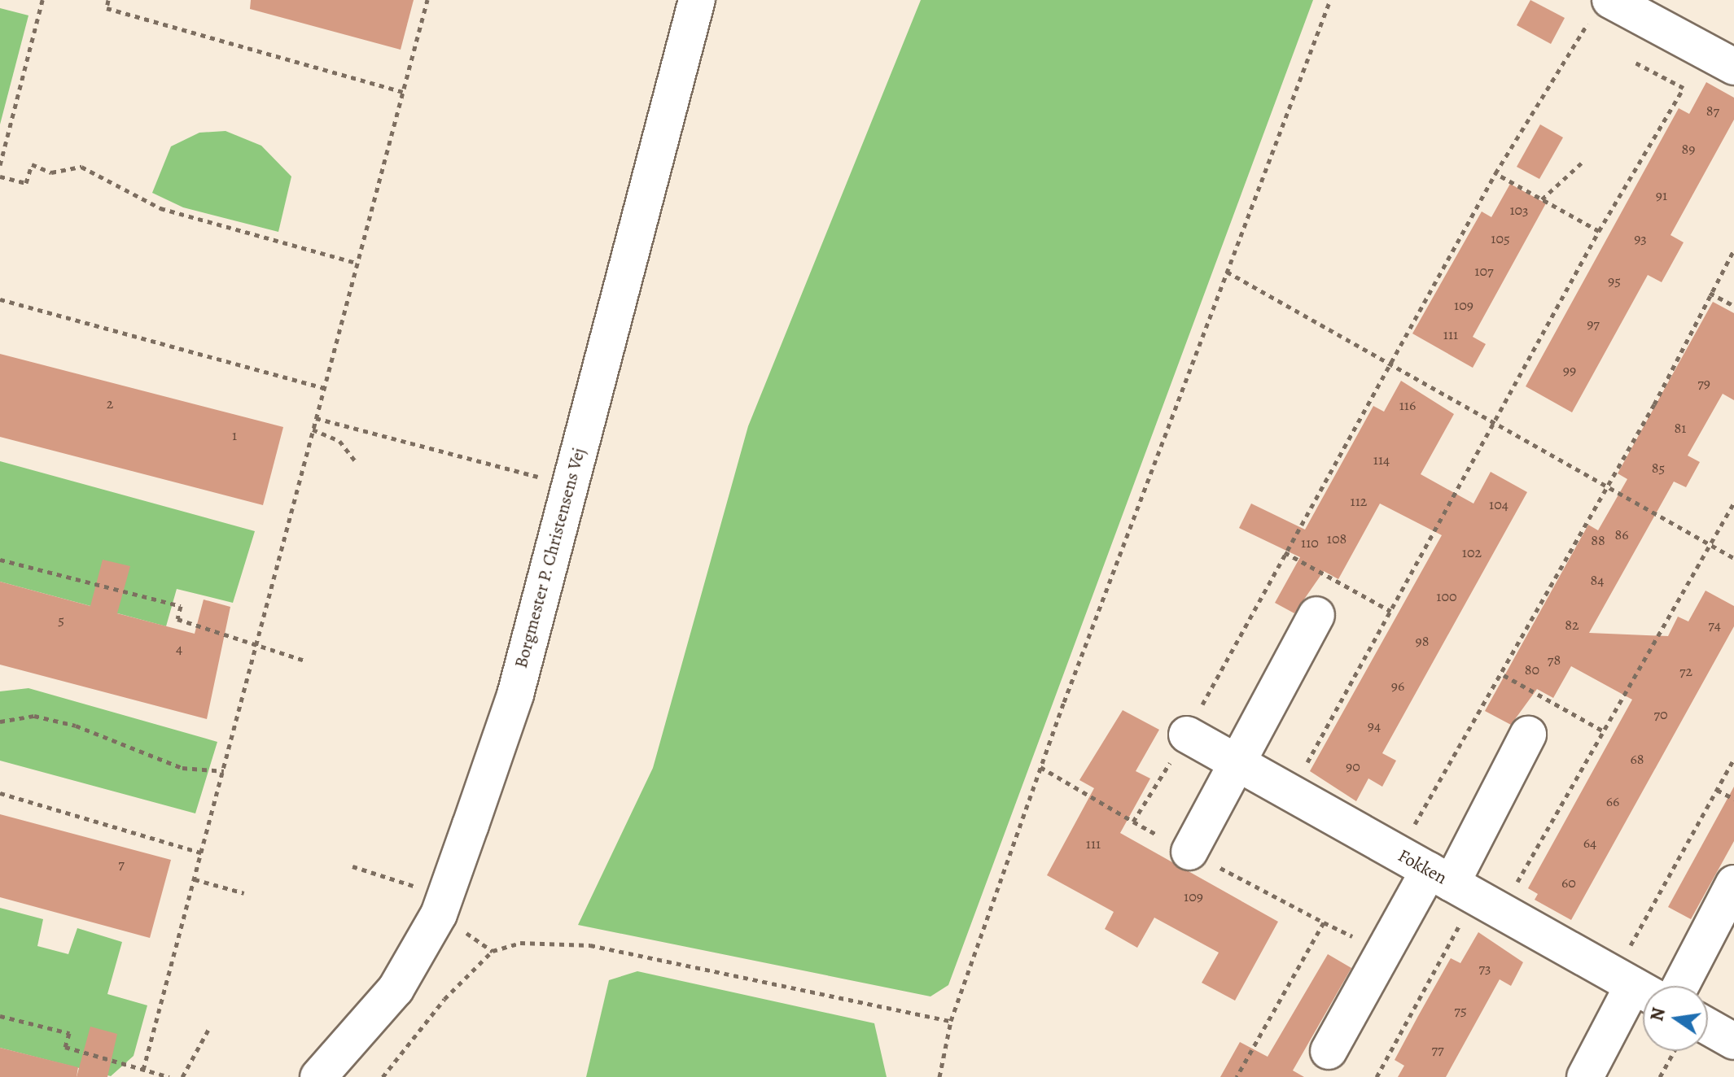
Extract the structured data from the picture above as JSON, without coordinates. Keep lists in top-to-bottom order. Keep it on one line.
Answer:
{"streets":{"street":["Borgmester P. Christensens Vej","Fokken"]},"house_numbers":["87","89","91","103","105","93","107","95","109","97","111","99","79","2","116","81","1","114","85","112","104","86","108","88","110","102","84","100","5","82","74","98","4","78","80","72","96","70","94","68","90","66","64","111","7","60","109","73","75","77"],"north":"left"}
